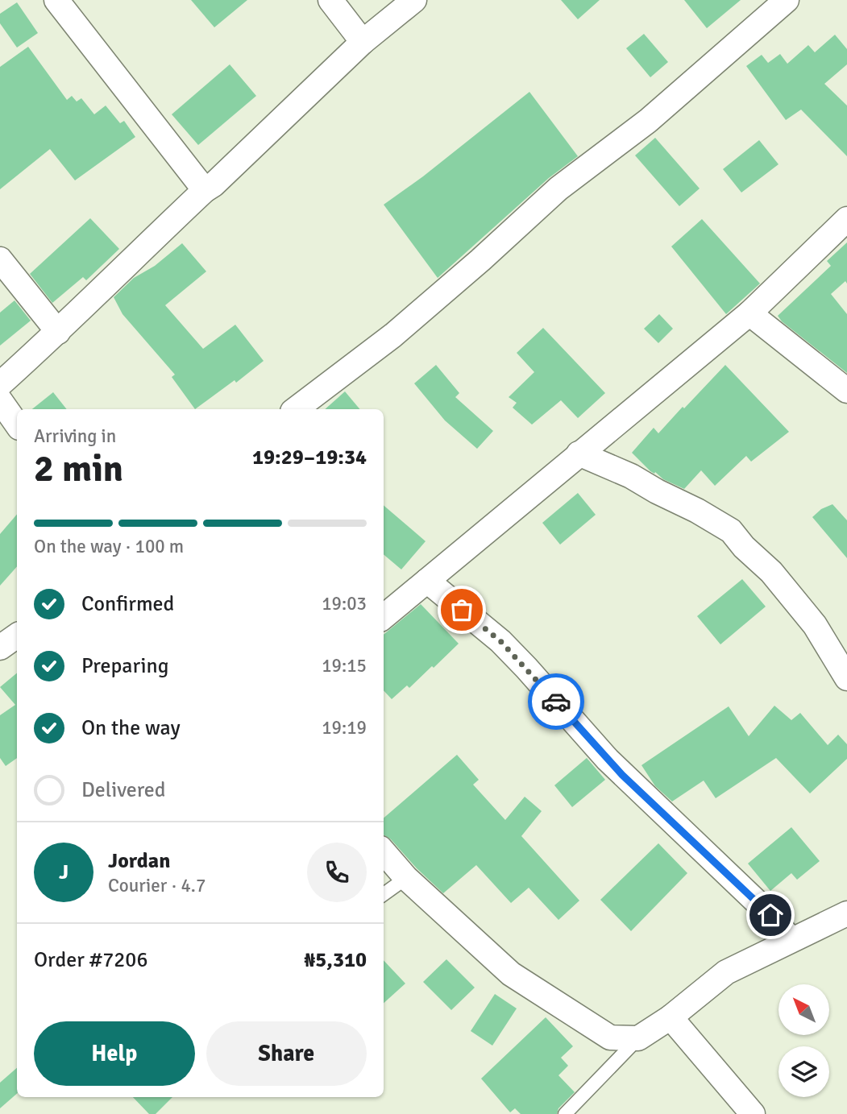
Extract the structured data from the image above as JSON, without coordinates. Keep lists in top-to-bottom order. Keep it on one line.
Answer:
{"north":"top left","page":{"heading":["2 min","Arriving in","19:29–19:34"],"panel":["Jordan","Courier · 4.7","Order #7206","₦5,310"],"bar":"On the way · 100 m","list":[["Confirmed","19:03"],["Preparing","19:15"],["On the way","19:19"],"Delivered"],"round":"J","buttons":["Help","Share"]}}
